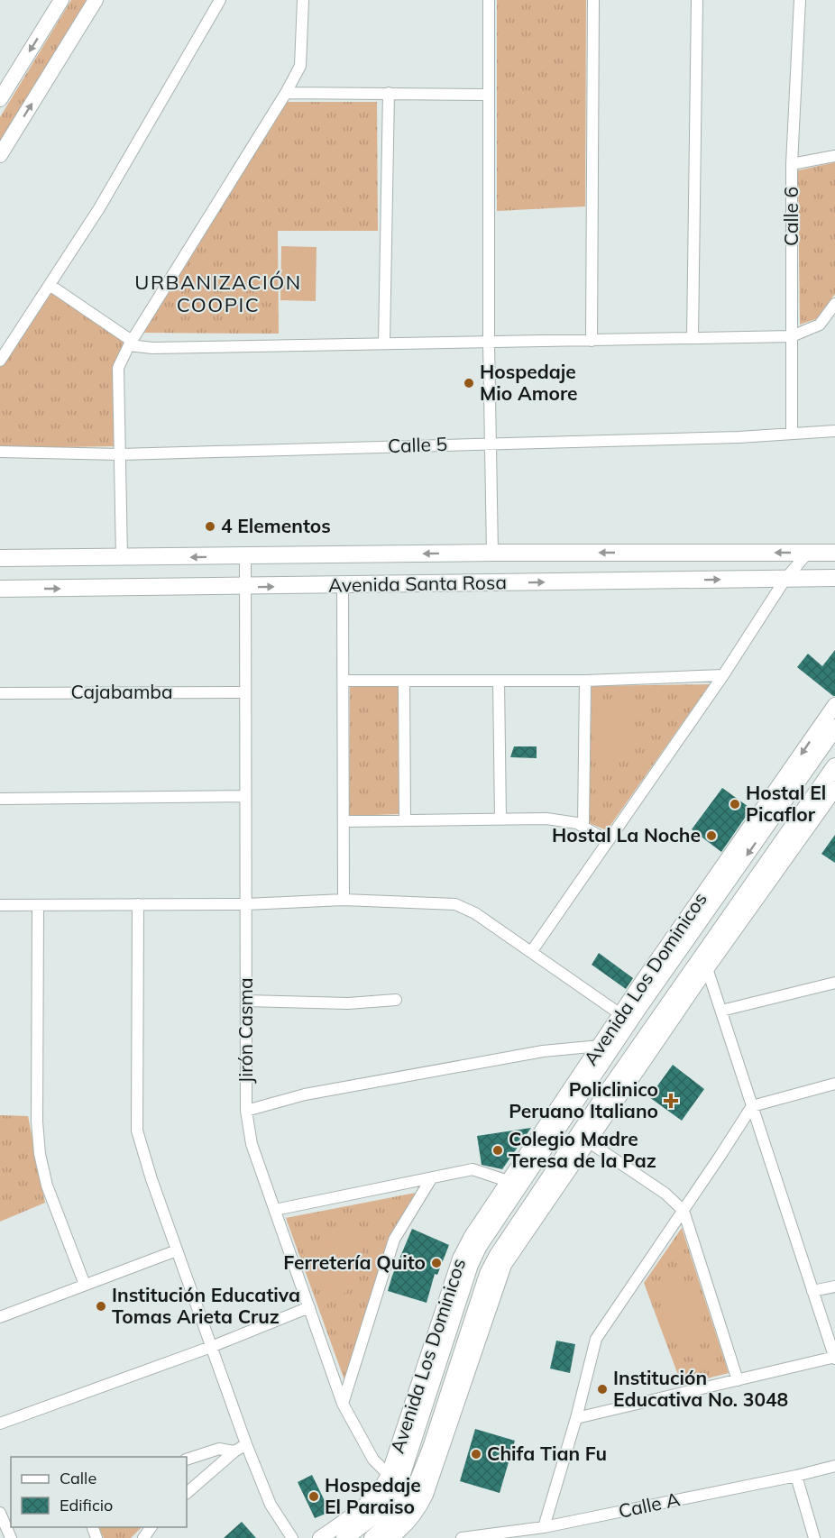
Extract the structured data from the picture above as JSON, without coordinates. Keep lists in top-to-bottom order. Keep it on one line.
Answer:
{"streets":{"main road":["Avenida Santa Rosa","Avenida Los Dominicos"],"street":["Calle 6","Calle 5","Cajabamba","Jirón Casma","Calle A"]},"crossings":[["Calle 6","Calle 5"],["Avenida Santa Rosa","Jirón Casma"],["Cajabamba","Jirón Casma"],["Avenida Los Dominicos","Jirón Casma"]],"districts":["URBANIZACIÓN COOPIC"],"places":{"other":["Hospedaje Mio Amore","4 Elementos","Hostal El Picaflor","Hostal La Noche","Colegio Madre Teresa de la Paz","Ferretería Quito","Institución Educativa Tomas Arieta Cruz","Institución Educativa No. 3048","Chifa Tian Fu","Hospedaje El Paraiso"],"health":["Policlinico Peruano Italiano"]},"legend":["Calle","Edificio"]}
